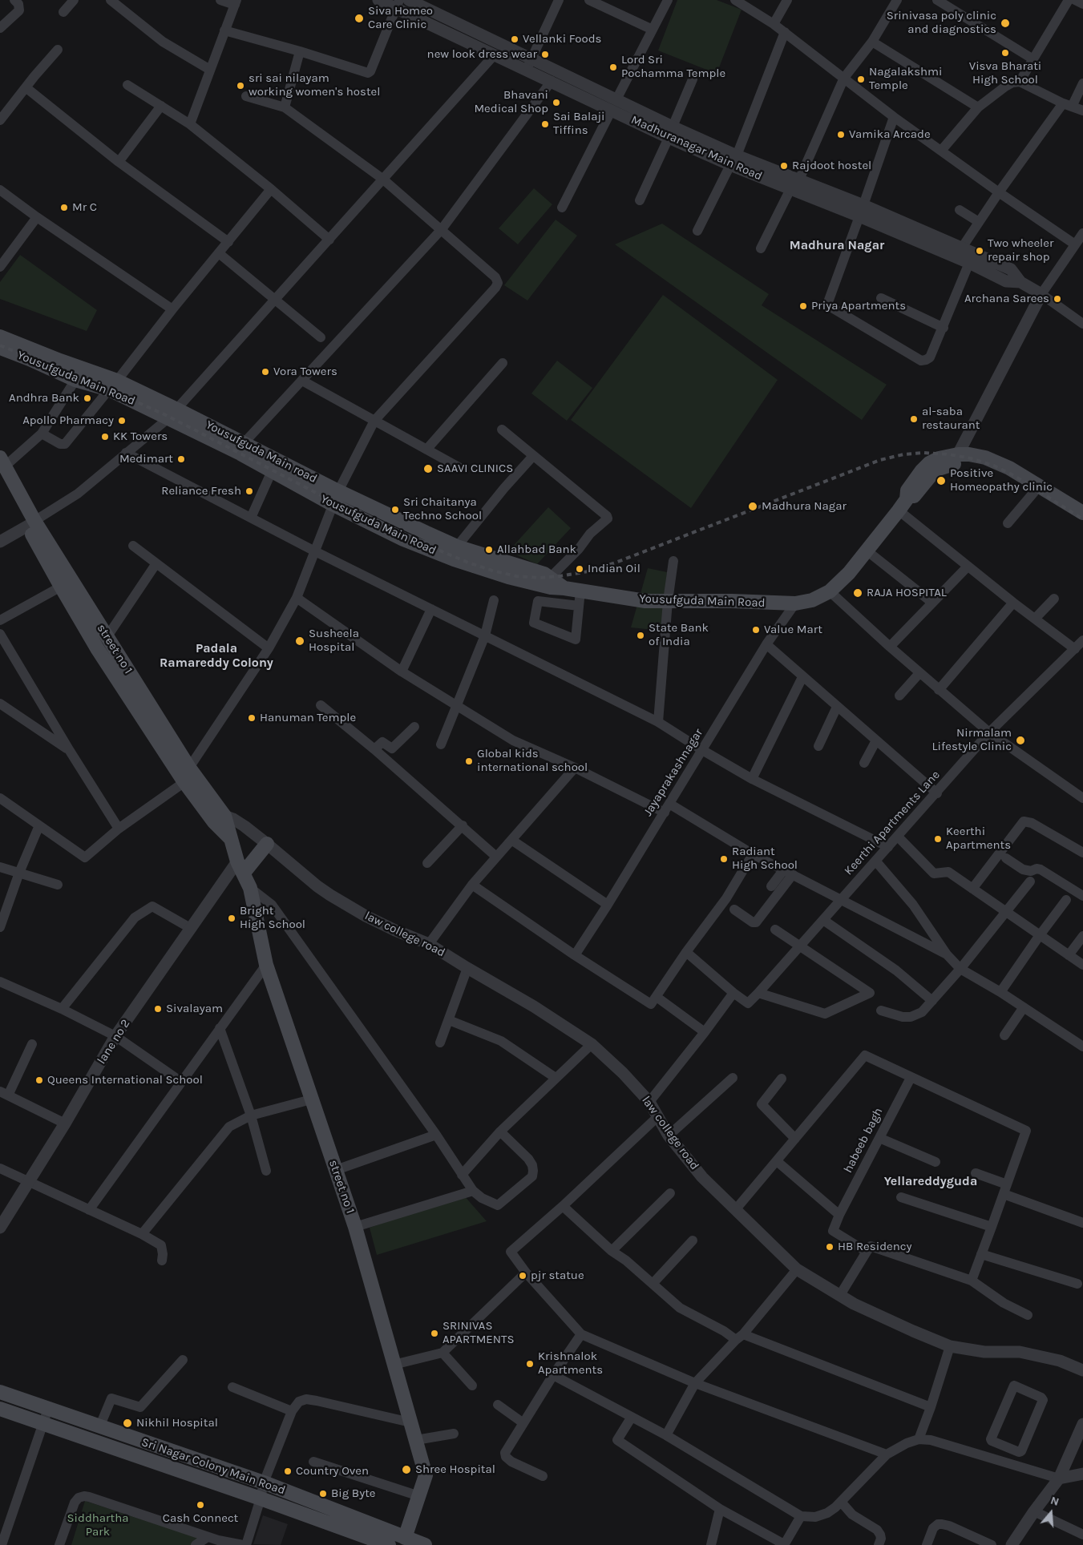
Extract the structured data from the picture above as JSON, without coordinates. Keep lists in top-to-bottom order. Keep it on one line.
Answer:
{"streets":{"main road":["Yousufguda Main Road","Yousufguda Main road","street no 1","Sri Nagar Colony Main Road"],"street":["Madhuranagar Main Road","Jayaprakashnagar","Keerthi Apartments Lane","law college road","lane no 2","habeeb bagh"]},"crossings":[["Yousufguda Main Road","Yousufguda Main road"],["Yousufguda Main Road","Jayaprakashnagar"],["street no 1","law college road"],["street no 1","lane no 2"],["street no 1","Sri Nagar Colony Main Road"]],"districts":["Madhura Nagar","Padala Ramareddy Colony","Yellareddyguda"],"parks":["Siddhartha Park"],"places":["Siva Homeo Care Clinic","Srinivasa poly clinic and diagnostics","Vellanki Foods","Visva Bharati High School","new look dress wear","Lord Sri Pochamma Temple","Nagalakshmi Temple","sri sai nilayam working women's hostel","Bhavani Medical Shop","Sai Balaji Tiffins","Vamika Arcade","Rajdoot hostel","Mr C","Two wheeler repair shop","Archana Sarees","Priya Apartments","Vora Towers","Andhra Bank","al-saba restaurant","Apollo Pharmacy","KK Towers","Medimart","SAAVI CLINICS","Positive Homeopathy clinic","Reliance Fresh","Madhura Nagar","Sri Chaitanya Techno School","Allahbad Bank","Indian Oil","RAJA HOSPITAL","Value Mart","State Bank of India","Susheela Hospital","Hanuman Temple","Nirmalam Lifestyle Clinic","Global kids international school","Keerthi Apartments","Radiant High School","Bright High School","Sivalayam","Queens International School","HB Residency","pjr statue","SRINIVAS APARTMENTS","Krishnalok Apartments","Nikhil Hospital","Shree Hospital","Country Oven","Big Byte","Cash Connect"],"north":"top"}
